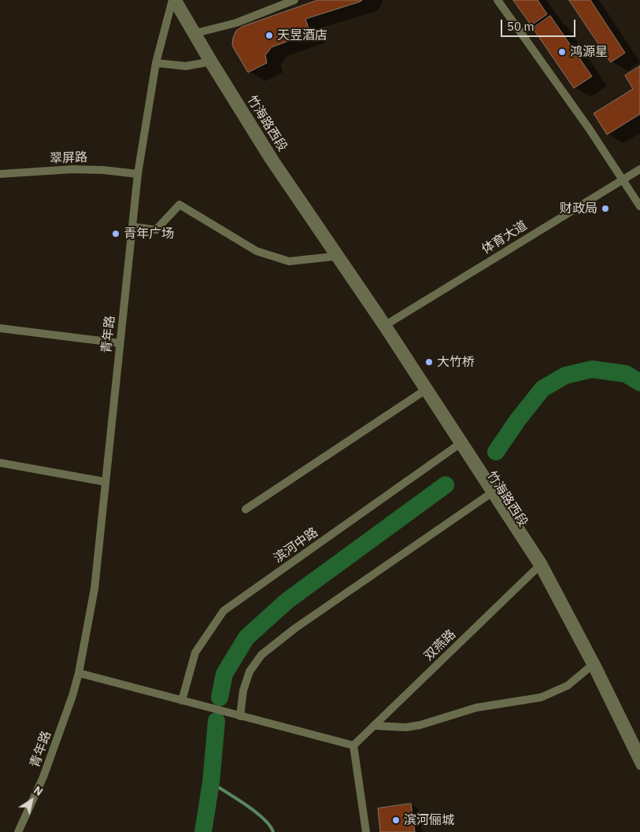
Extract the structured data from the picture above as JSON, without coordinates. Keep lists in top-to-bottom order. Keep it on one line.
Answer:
{"streets":{"street":["竹海路西段","翠屏路","体育大道","青年路","滨河中路","双燕路"]},"crossings":[["竹海路西段","体育大道"],["竹海路西段","青年路"],["竹海路西段","滨河中路"],["竹海路西段","双燕路"],["翠屏路","青年路"]],"places":["天昱酒店","鸿源星","财政局","青年广场","大竹桥","滨河俪城"],"scale_bar":"50 m","north":"top right"}
